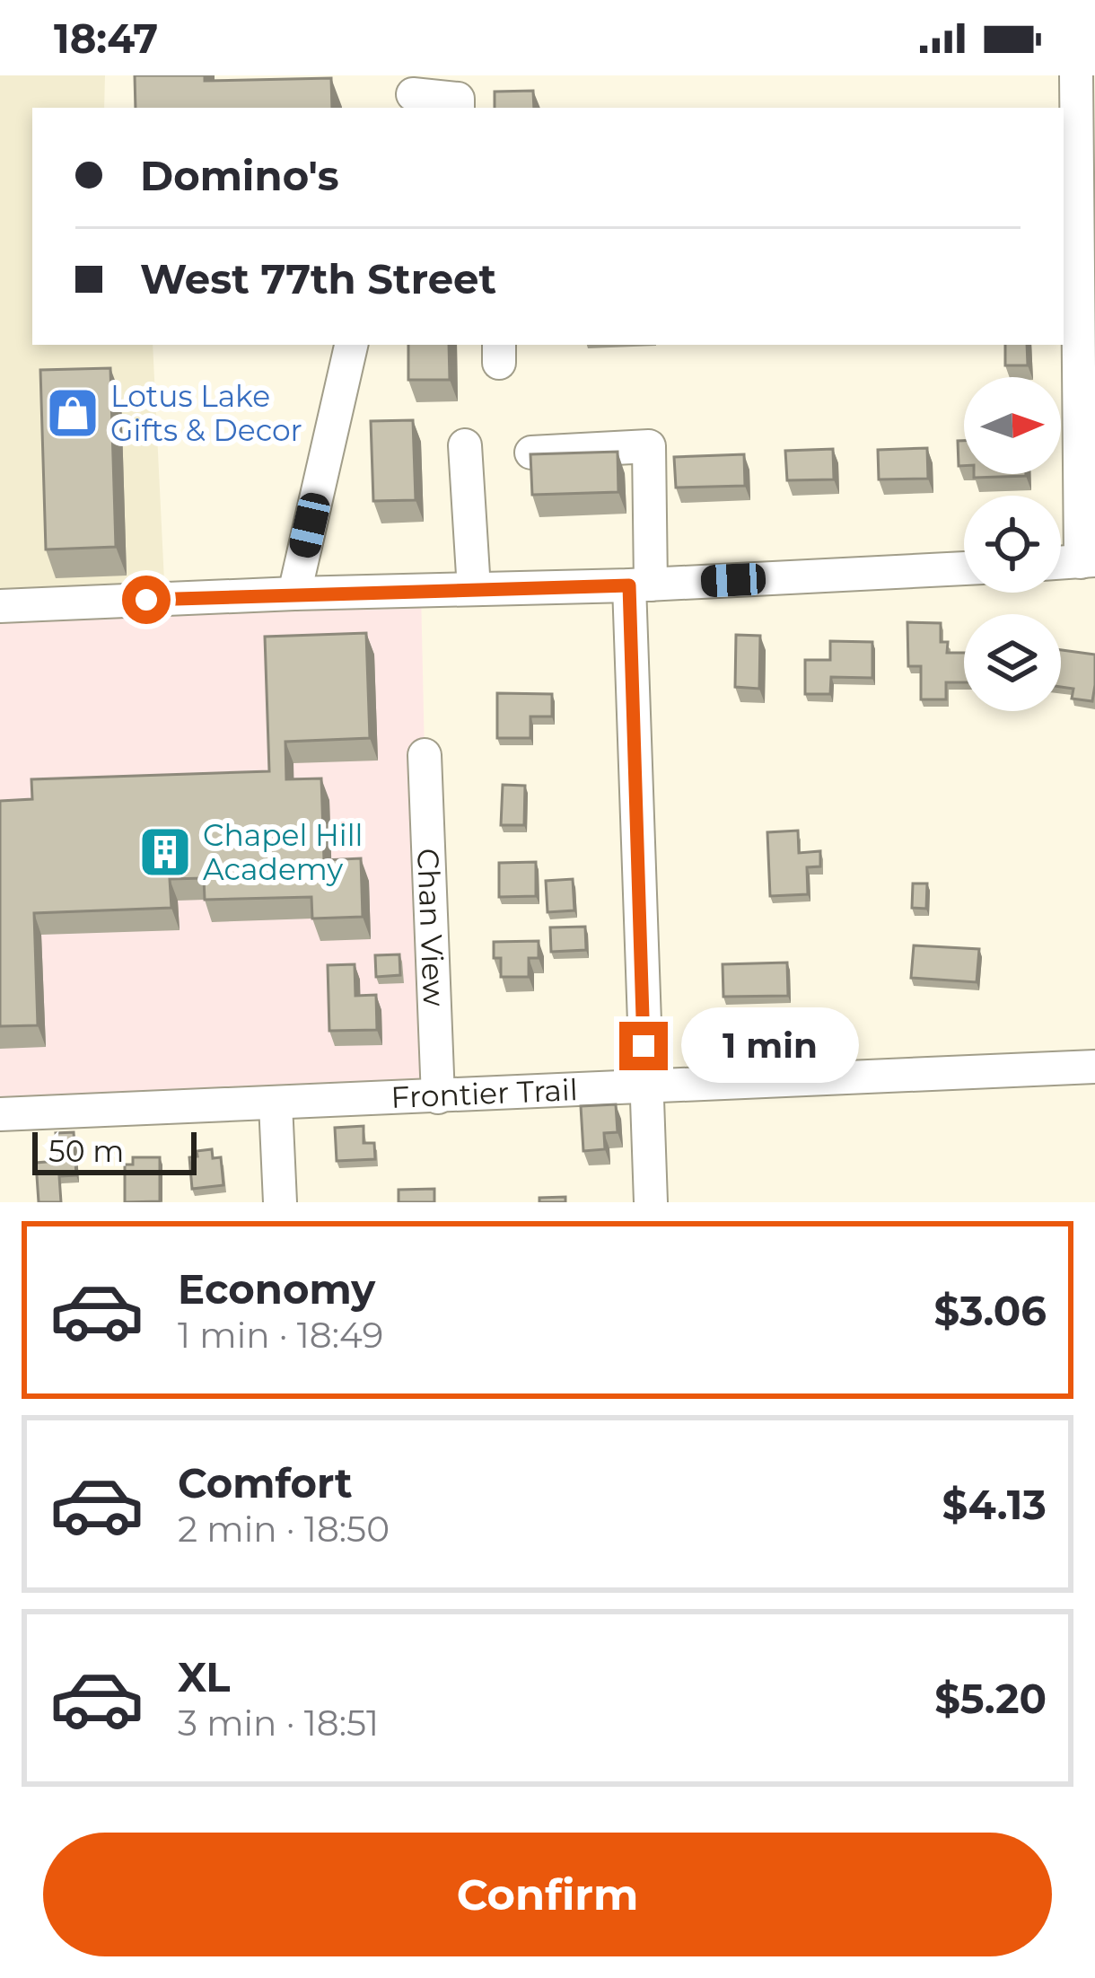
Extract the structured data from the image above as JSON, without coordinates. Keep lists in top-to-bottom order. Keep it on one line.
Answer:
{"streets":{"street":["Chan View","Frontier Trail"]},"crossings":[["Chan View","Frontier Trail"]],"places":{"shop":["Lotus Lake Gifts & Decor"],"building":["Chapel Hill Academy"]},"scale_bar":"50 m","north":"right","page":{"status":"18:47","banner":["Domino's","West 77th Street"],"bubble":"1 min","scale":"50 m","list":[{"name":"Economy","note":"1 min · 18:49","value":"$3.06"},{"name":"Comfort","note":"2 min · 18:50","value":"$4.13"},{"name":"XL","note":"3 min · 18:51","value":"$5.20"}],"buttons":"Confirm"}}
